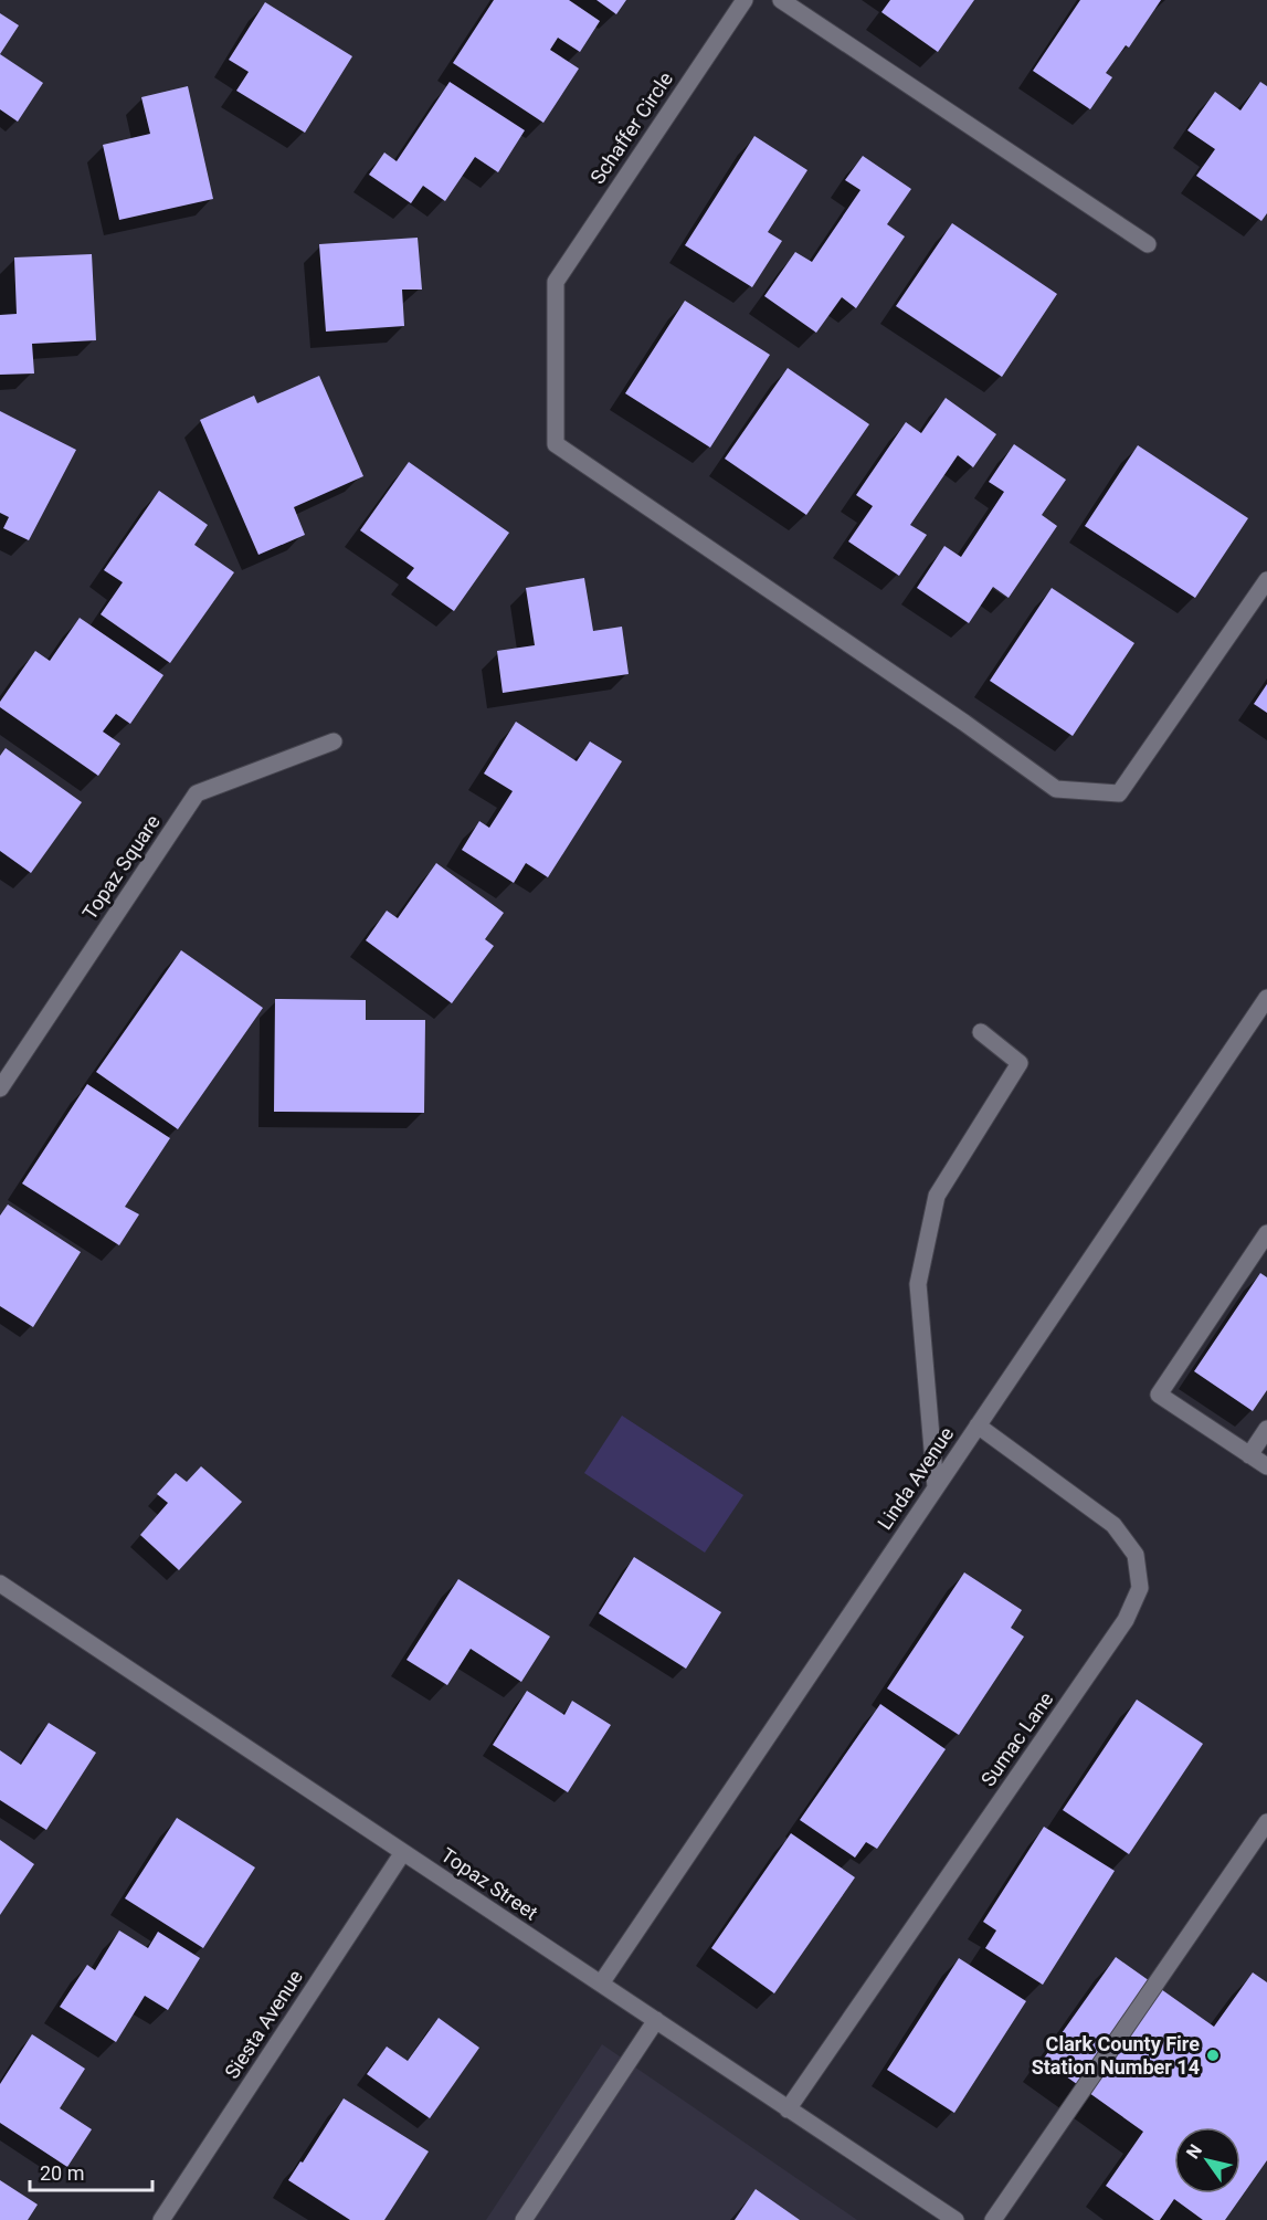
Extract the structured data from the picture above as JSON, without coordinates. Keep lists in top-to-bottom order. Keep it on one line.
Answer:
{"streets":{"street":["Schaffer Circle","Topaz Square","Linda Avenue","Sumac Lane","Topaz Street","Siesta Avenue"]},"crossings":[["Linda Avenue","Sumac Lane"],["Linda Avenue","Topaz Street"],["Sumac Lane","Topaz Street"],["Topaz Street","Siesta Avenue"]],"places":["Clark County Fire Station Number 14"],"scale_bar":"20 m","north":"top left"}
